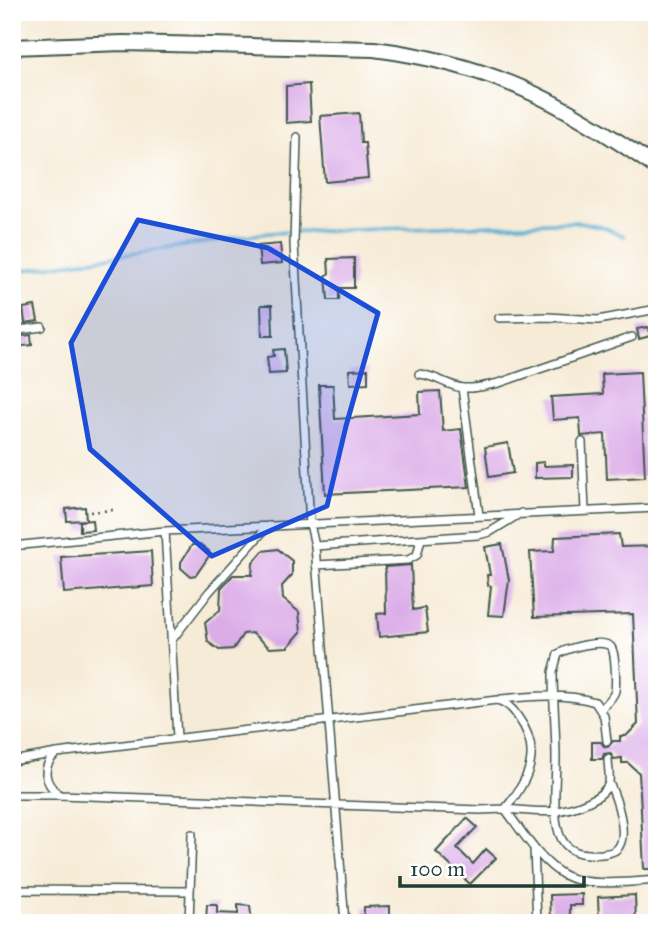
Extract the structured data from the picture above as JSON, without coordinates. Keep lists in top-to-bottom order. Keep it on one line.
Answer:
{"scale_bar":"100 m"}
